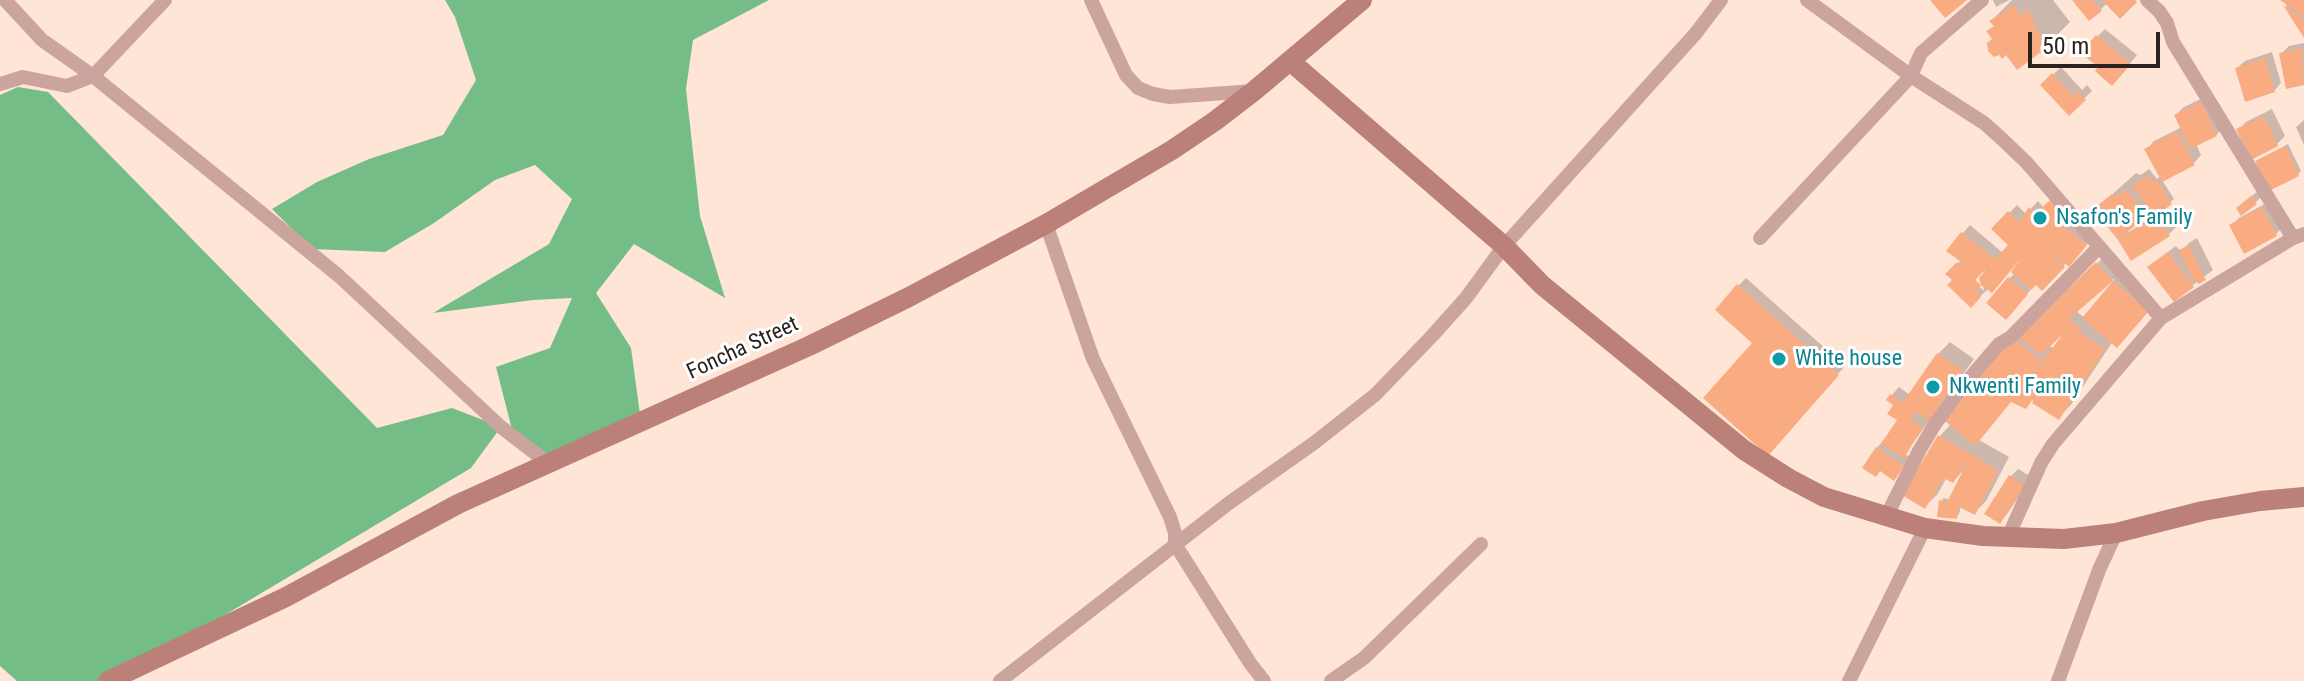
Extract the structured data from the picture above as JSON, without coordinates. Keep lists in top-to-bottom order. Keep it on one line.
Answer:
{"streets":{"main road":["Foncha Street"]},"places":["Nsafon's Family","White house","Nkwenti Family"],"scale_bar":"50 m"}
